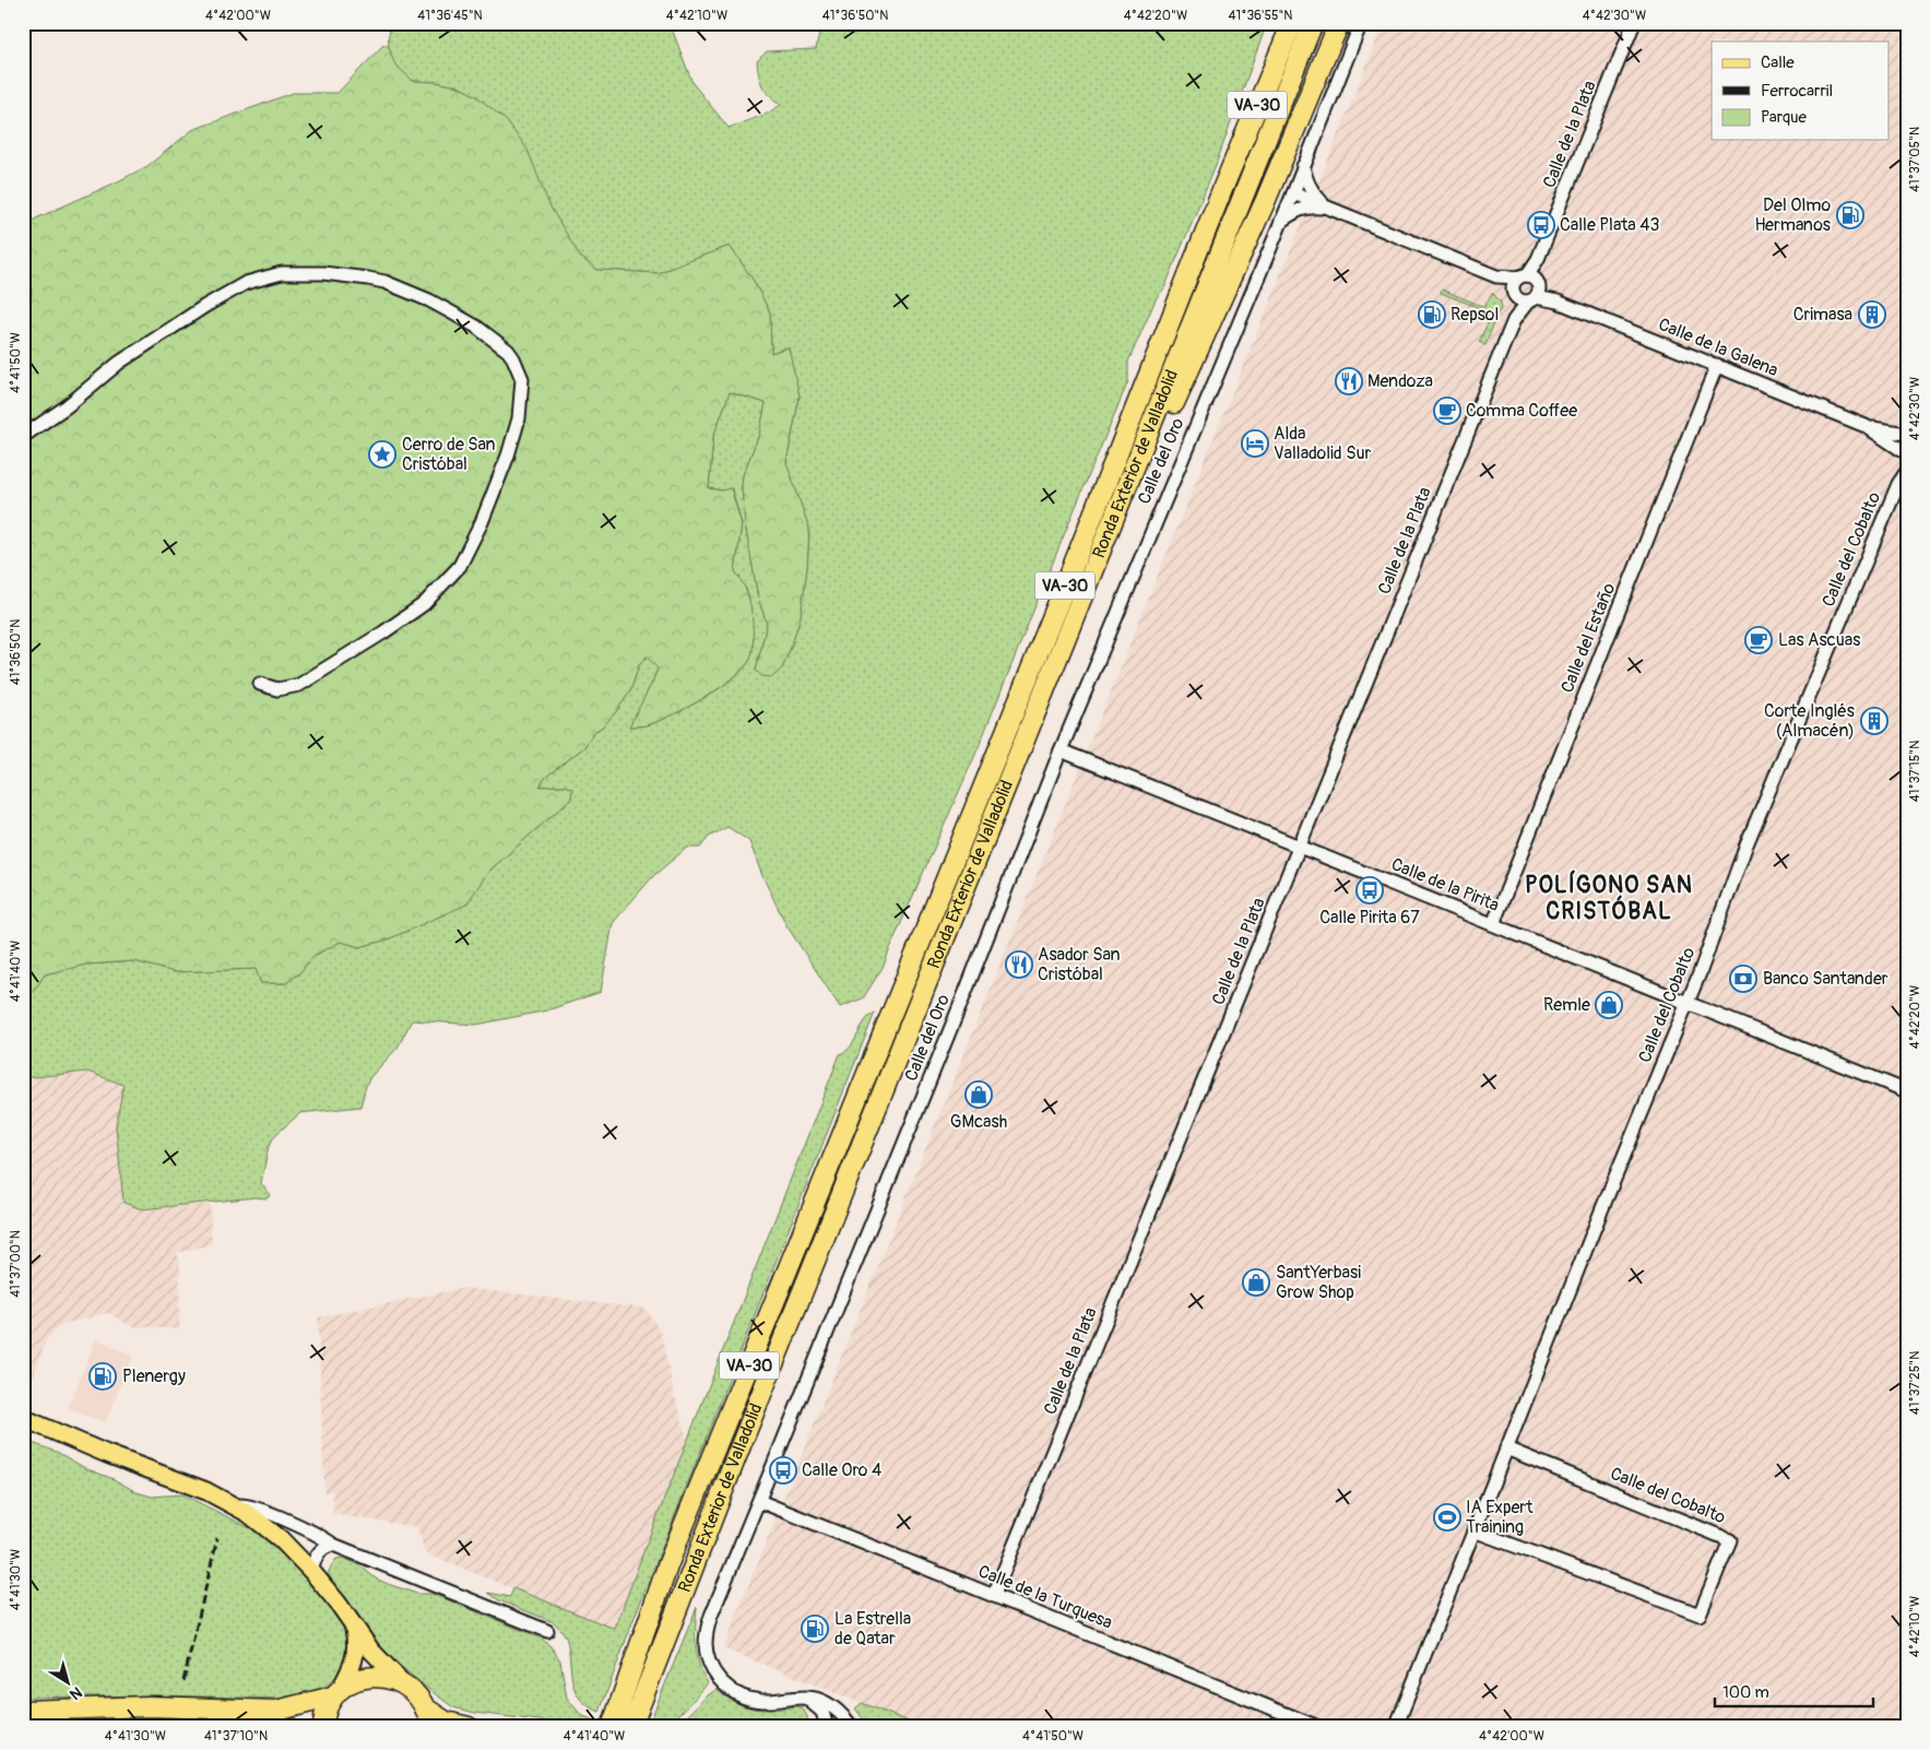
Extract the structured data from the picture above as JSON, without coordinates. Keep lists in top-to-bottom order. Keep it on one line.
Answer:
{"streets":{"highway":["VA-30","Ronda Exterior de Valladolid"],"street":["Calle de la Plata","Calle de la Galena","Calle del Oro","Calle del Cobalto","Calle del Estaño","Calle de la Pirita","Calle de la Turquesa"]},"crossings":[["Calle de la Plata","Calle de la Galena"],["Calle de la Plata","Calle de la Pirita"],["Calle de la Plata","Calle de la Turquesa"],["Calle de la Galena","Calle del Cobalto"],["Calle de la Galena","Calle del Estaño"],["Calle del Oro","Calle de la Pirita"],["Calle del Oro","Calle de la Turquesa"],["Calle del Cobalto","Calle de la Pirita"],["Calle del Estaño","Calle de la Pirita"]],"districts":["POLÍGONO SAN CRISTÓBAL"],"places":{"fuel station":["Del Olmo Hermanos","Repsol","Plenergy","La Estrella de Qatar"],"bus stop":["Calle Plata 43","Calle Pirita 67","Calle Oro 4"],"building":["Crimasa","Corte Inglés (Almacén)"],"restaurant":["Mendoza","Asador San Cristóbal"],"cafe":["Comma Coffee","Las Ascuas"],"hotel":["Alda Valladolid Sur"],"place":["Cerro de San Cristóbal"],"bank":["Banco Santander"],"shop":["Remle","GMcash","SantYerbasi Grow Shop"],"sports":["IA Expert Training"]},"legend":["Calle","Ferrocarril","Parque"],"scale_bar":"100 m","north":"bottom right","coordinates":["4°42'00\"W","41°36'45\"N","4°42'10\"W","41°36'50\"N","4°42'20\"W","41°36'55\"N","4°42'30\"W","41°37'05\"N","4°41'50\"W","41°37'15\"N","4°41'40\"W","41°37'00\"N","41°37'25\"N","4°41'30\"W","41°37'10\"N"]}
